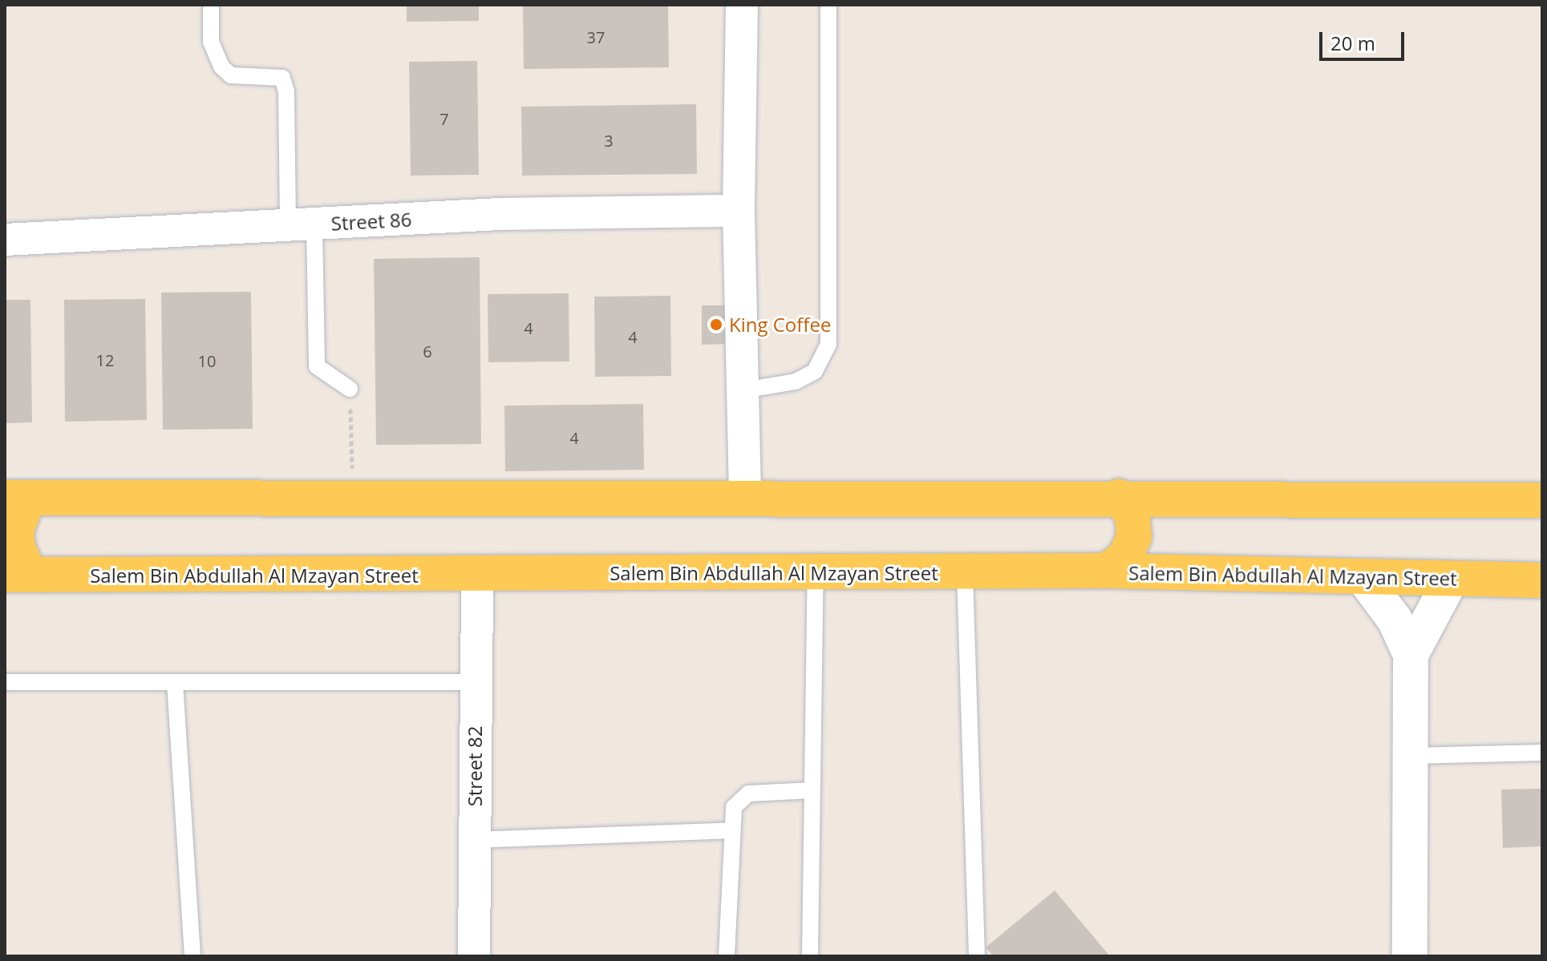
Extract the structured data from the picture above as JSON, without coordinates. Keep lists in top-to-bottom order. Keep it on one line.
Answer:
{"streets":{"main road":["Salem Bin Abdullah Al Mzayan Street"],"street":["Street 86","Street 82"]},"crossings":[["Salem Bin Abdullah Al Mzayan Street","Street 82"]],"places":["King Coffee"],"house_numbers":["37","7","3","4","4","6","12","10","4"],"scale_bar":"20 m"}
